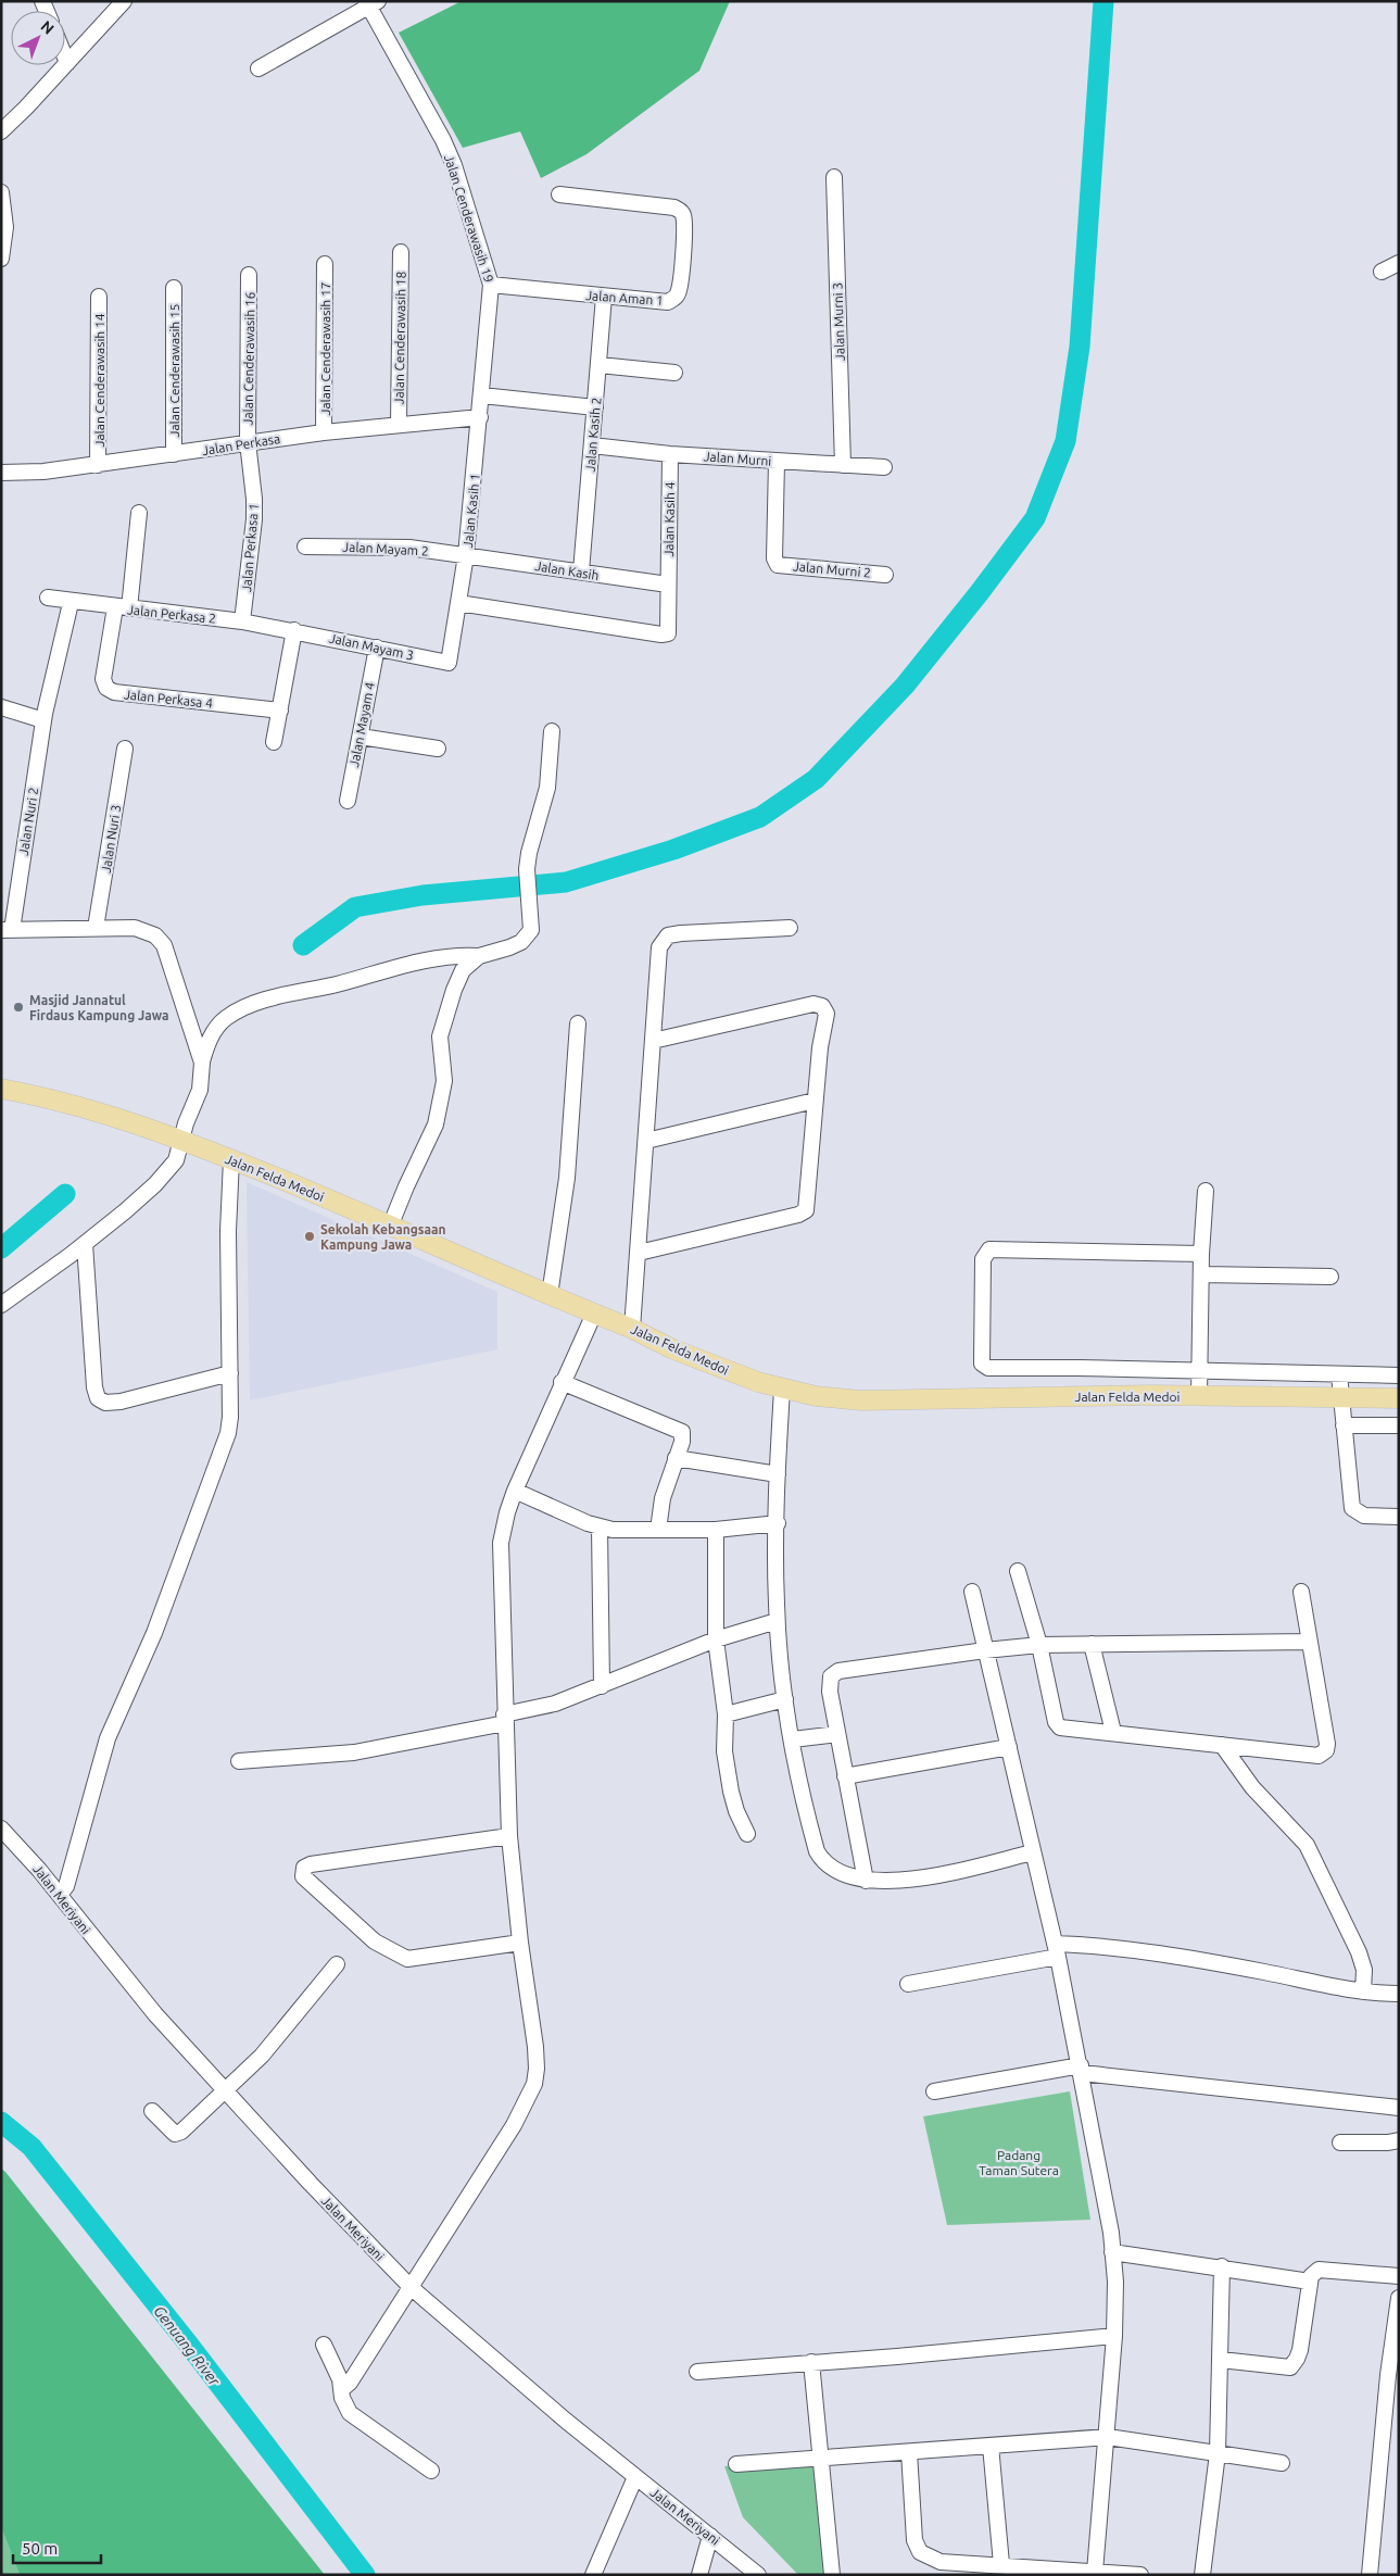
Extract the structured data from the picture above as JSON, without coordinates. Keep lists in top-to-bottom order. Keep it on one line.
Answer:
{"streets":{"main road":["Jalan Felda Medoi"],"street":["Jalan Cenderawasih 19","Jalan Aman 1","Jalan Murni 3","Jalan Cenderawasih 18","Jalan Cenderawasih 17","Jalan Cenderawasih 16","Jalan Cenderawasih 15","Jalan Cenderawasih 14","Jalan Kasih 2","Jalan Perkasa","Jalan Murni","Jalan Kasih 1","Jalan Kasih 4","Jalan Perkasa 1","Jalan Mayam 2","Jalan Murni 2","Jalan Kasih","Jalan Perkasa 2","Jalan Mayam 3","Jalan Perkasa 4","Jalan Mayam 4","Jalan Nuri 2","Jalan Nuri 3","Jalan Meriyani"]},"crossings":[["Jalan Cenderawasih 19","Jalan Aman 1"],["Jalan Cenderawasih 19","Jalan Perkasa"],["Jalan Cenderawasih 19","Jalan Kasih 1"],["Jalan Aman 1","Jalan Kasih 2"],["Jalan Murni 3","Jalan Murni"],["Jalan Cenderawasih 18","Jalan Perkasa"],["Jalan Cenderawasih 17","Jalan Perkasa"],["Jalan Cenderawasih 16","Jalan Perkasa"],["Jalan Cenderawasih 16","Jalan Perkasa 1"],["Jalan Cenderawasih 15","Jalan Perkasa"],["Jalan Cenderawasih 14","Jalan Perkasa"],["Jalan Kasih 2","Jalan Murni"],["Jalan Kasih 2","Jalan Kasih"],["Jalan Perkasa","Jalan Kasih 1"],["Jalan Perkasa","Jalan Perkasa 1"],["Jalan Murni","Jalan Kasih 4"],["Jalan Murni","Jalan Murni 2"],["Jalan Kasih 1","Jalan Kasih 4"],["Jalan Kasih 1","Jalan Mayam 2"],["Jalan Kasih 1","Jalan Kasih"],["Jalan Kasih 1","Jalan Mayam 3"],["Jalan Kasih 4","Jalan Kasih"],["Jalan Perkasa 1","Jalan Perkasa 2"],["Jalan Mayam 2","Jalan Kasih"],["Jalan Perkasa 2","Jalan Mayam 3"],["Jalan Perkasa 2","Jalan Perkasa 4"],["Jalan Perkasa 2","Jalan Nuri 2"],["Jalan Mayam 3","Jalan Mayam 4"]],"water":["Genuang River"],"parks":["Padang Taman Sutera"],"places":["Masjid Jannatul Firdaus Kampung Jawa","Sekolah Kebangsaan Kampung Jawa"],"scale_bar":"50 m","north":"top right"}
